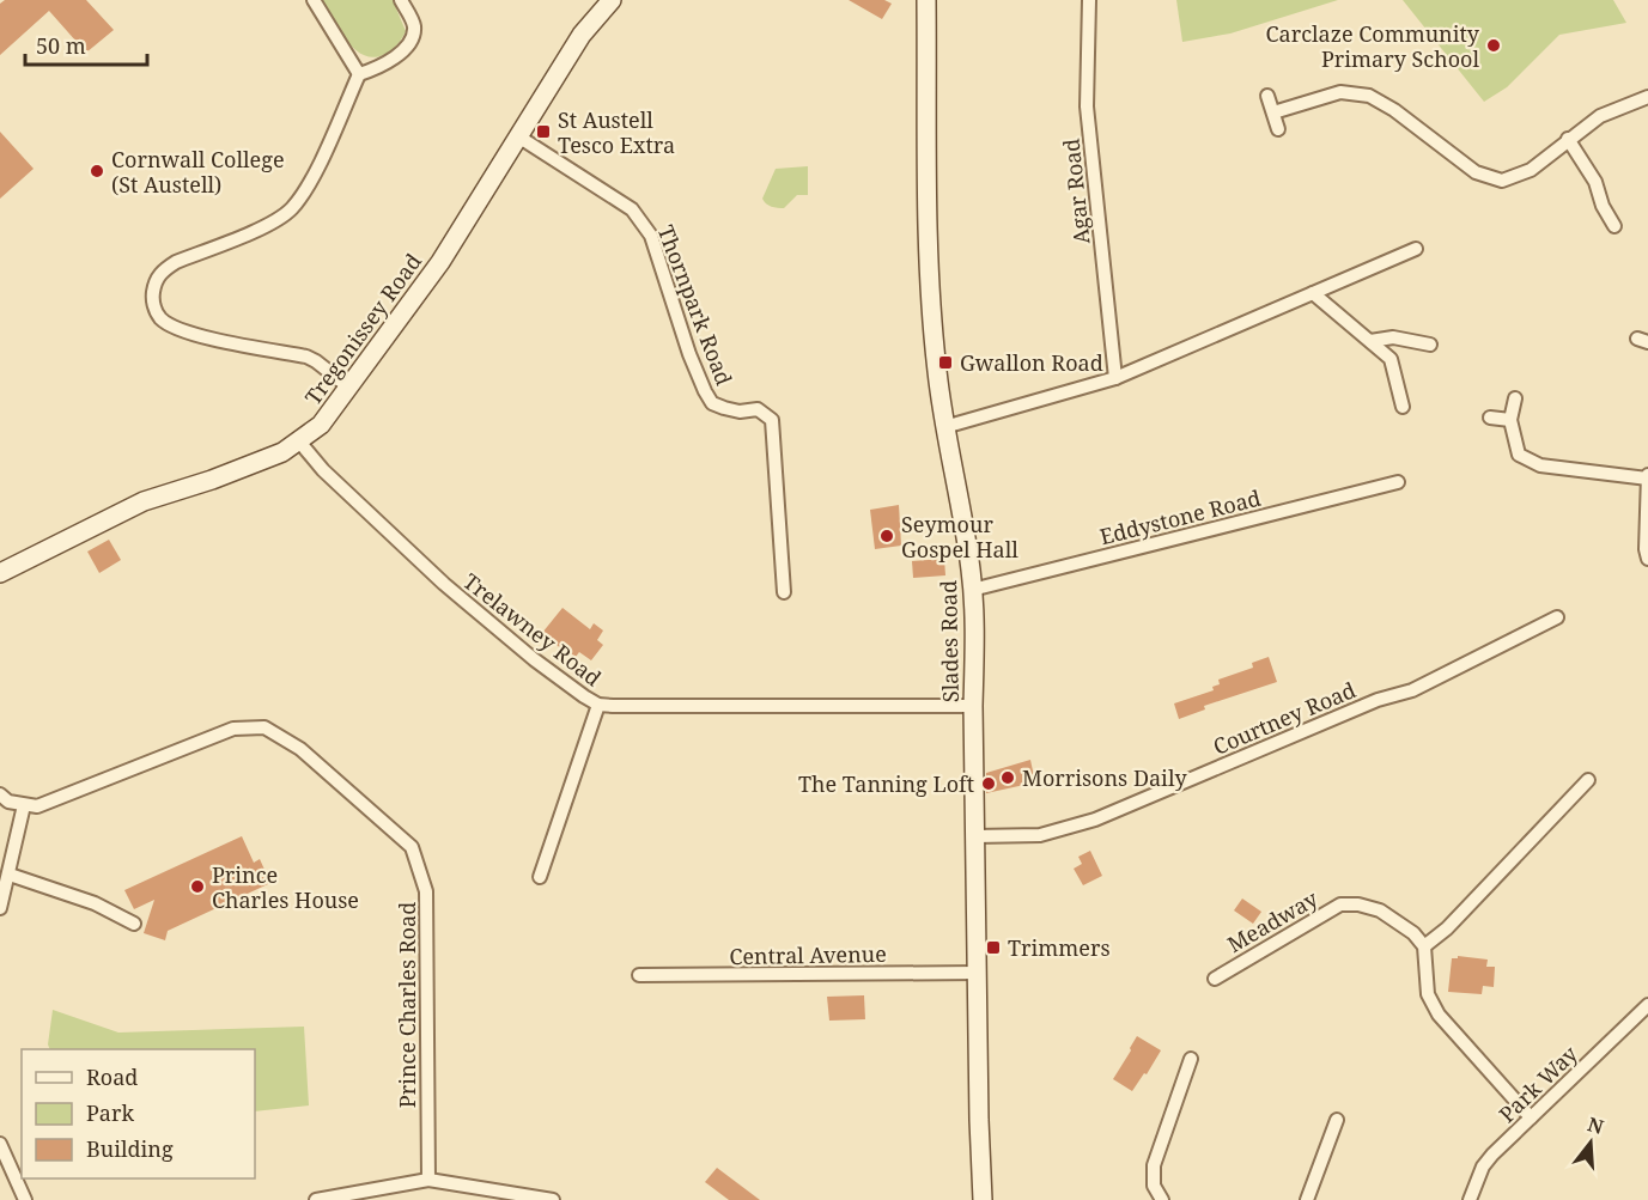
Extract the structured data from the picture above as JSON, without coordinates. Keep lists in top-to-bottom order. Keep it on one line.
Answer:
{"streets":{"street":["Agar Road","Thornpark Road","Tregonissey Road","Eddystone Road","Trelawney Road","Slades Road","Courtney Road","Meadway","Central Avenue","Prince Charles Road","Park Way"]},"crossings":[["Thornpark Road","Tregonissey Road"],["Tregonissey Road","Trelawney Road"],["Eddystone Road","Slades Road"],["Trelawney Road","Slades Road"],["Slades Road","Courtney Road"],["Slades Road","Central Avenue"]],"places":{"other":["Carclaze Community Primary School","Cornwall College (St Austell)","Seymour Gospel Hall","Morrisons Daily","The Tanning Loft","Prince Charles House"],"transit":["St Austell Tesco Extra","Gwallon Road","Trimmers"]},"legend":["Road","Park","Building"],"scale_bar":"50 m","north":"top"}
